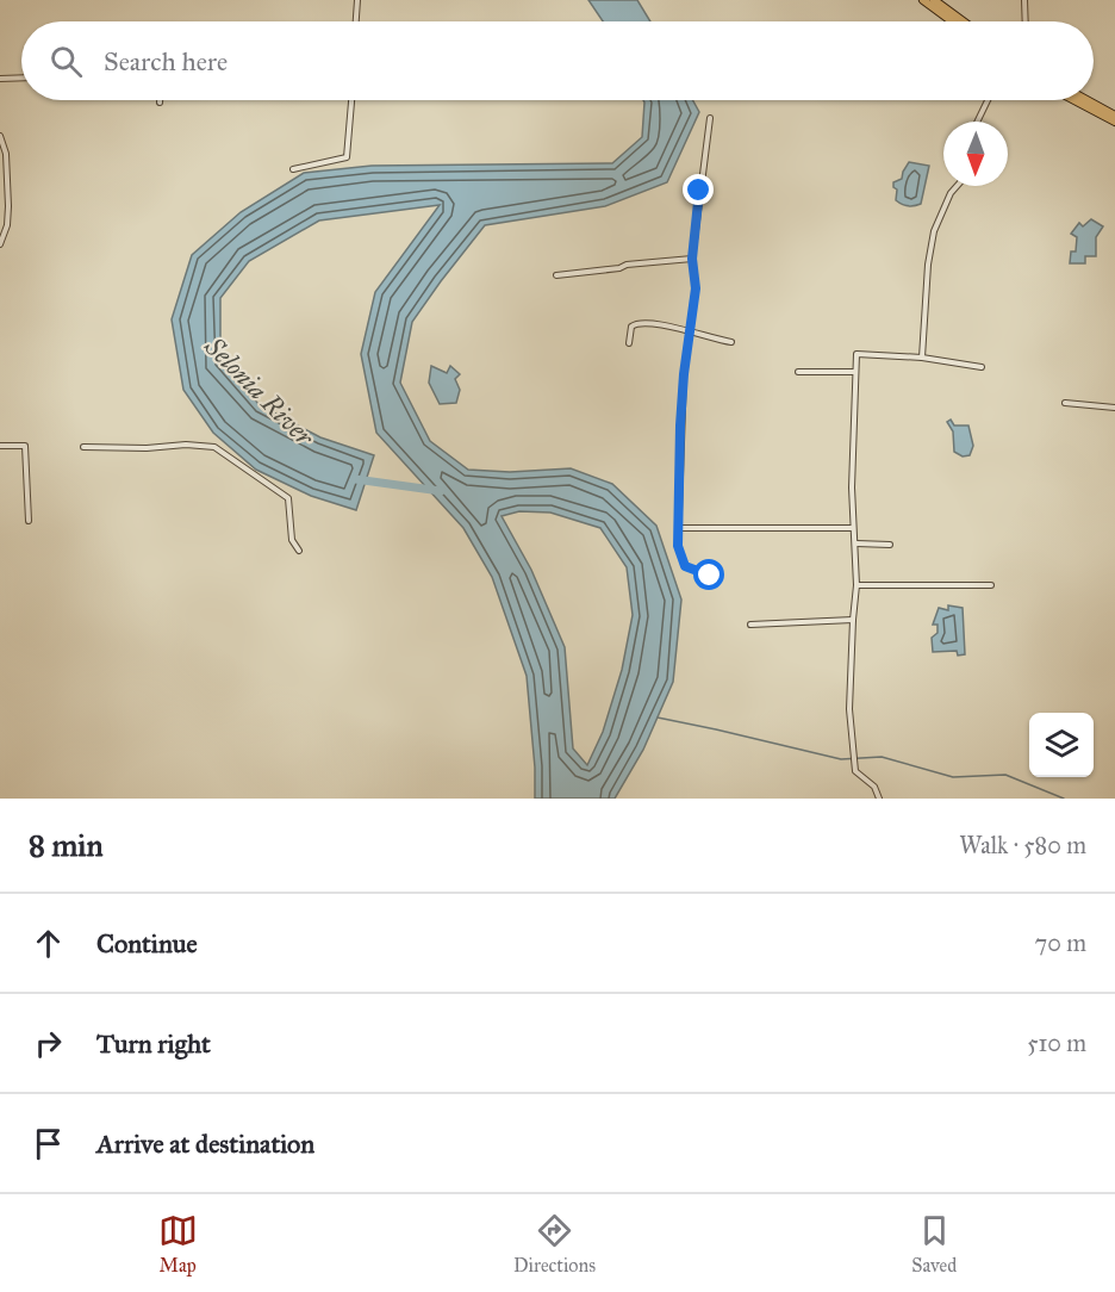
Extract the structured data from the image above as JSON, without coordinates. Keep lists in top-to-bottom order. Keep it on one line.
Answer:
{"water":["Selonia River"],"north":"bottom","page":{"search":"Search here","heading":["8 min","Walk · 580 m"],"list":[["Continue","70 m"],["Turn right","510 m"],"Arrive at destination"],"nav":["Map","Directions","Saved"]}}
